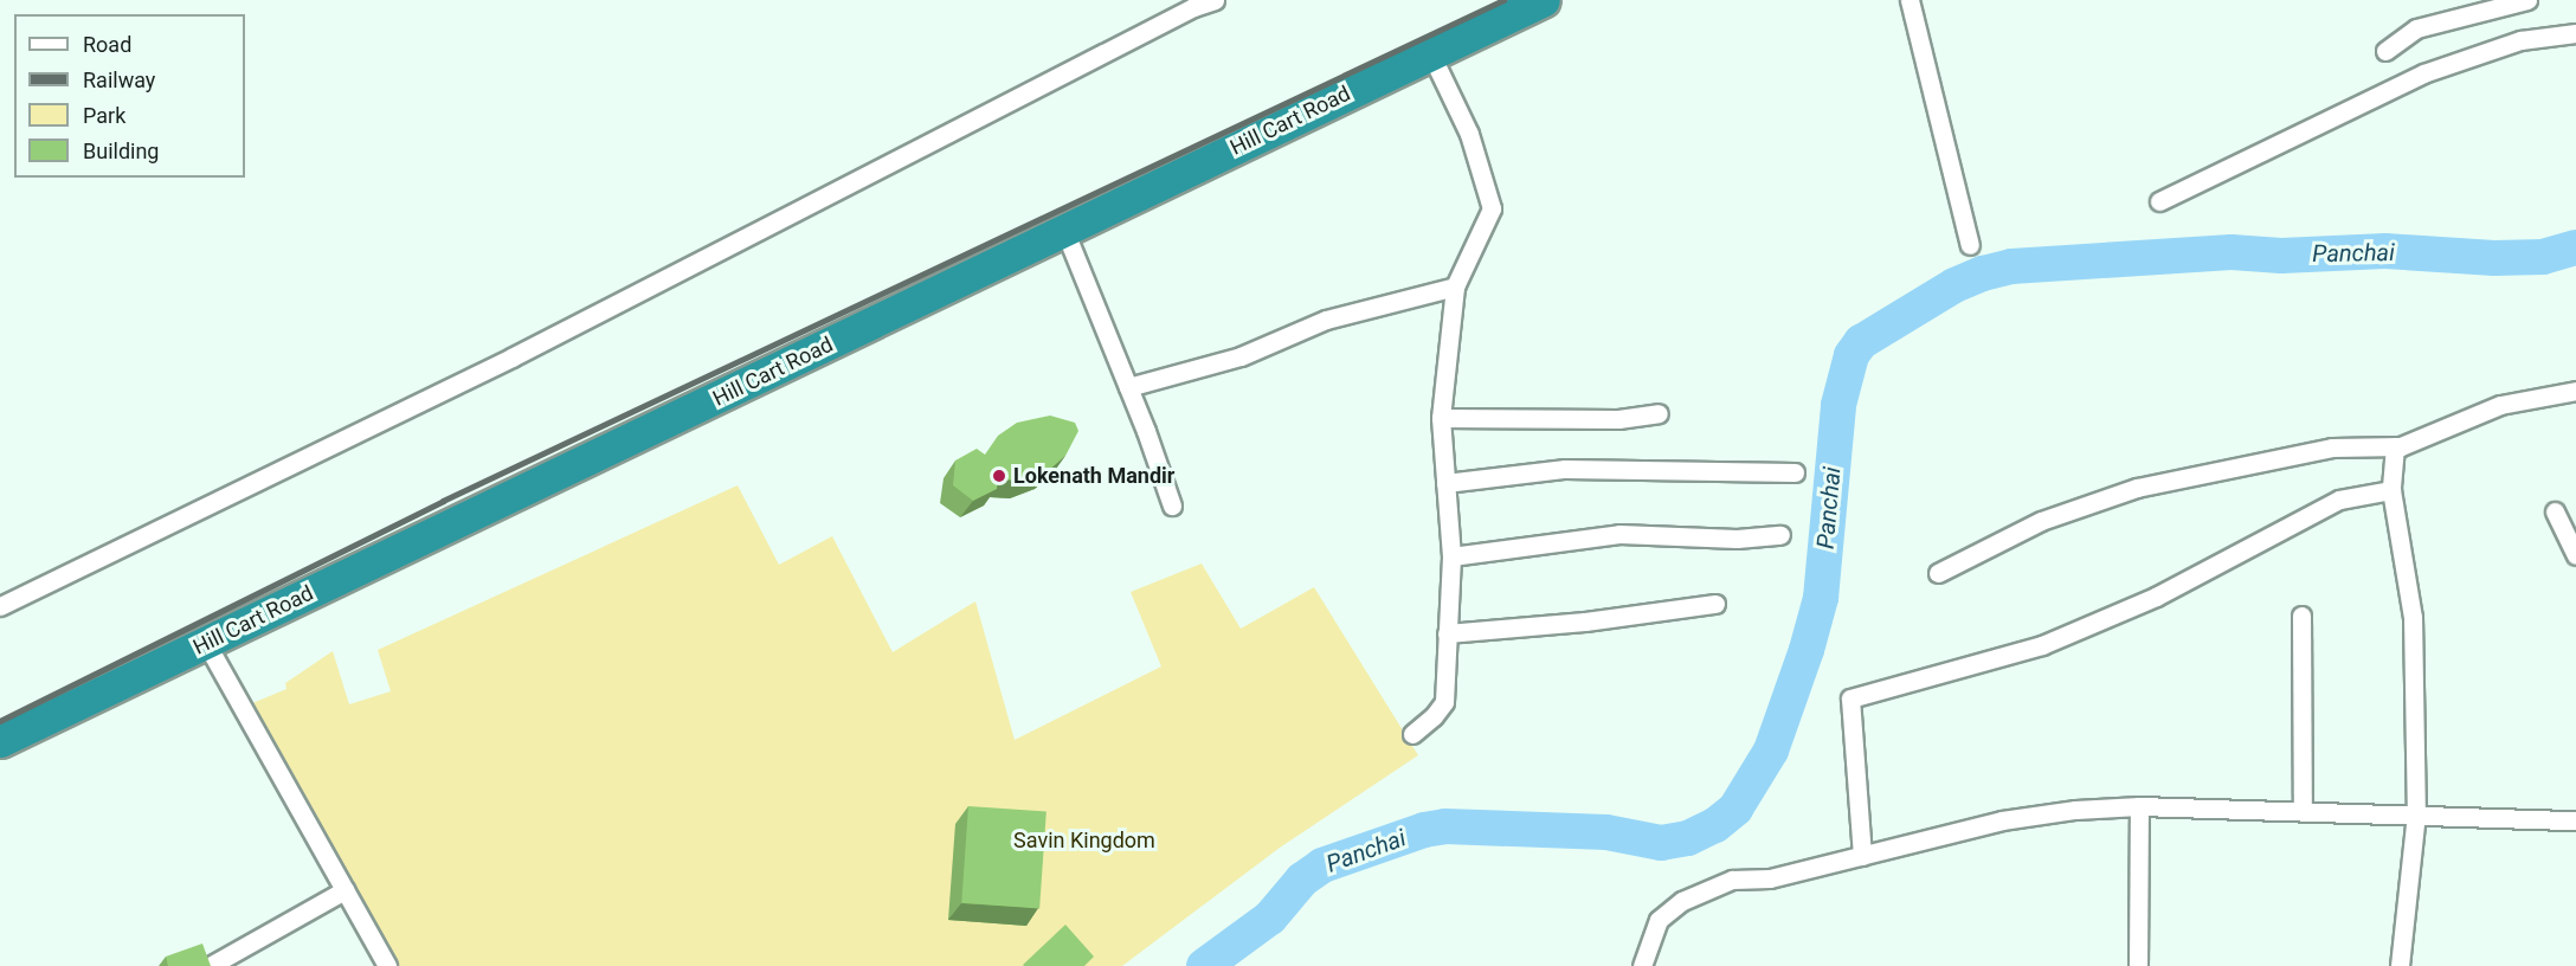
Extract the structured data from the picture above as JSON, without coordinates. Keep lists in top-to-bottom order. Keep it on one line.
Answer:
{"streets":{"highway":["Hill Cart Road"]},"water":["Panchai"],"parks":["Savin Kingdom"],"places":["Lokenath Mandir"],"legend":["Road","Railway","Park","Building"]}
